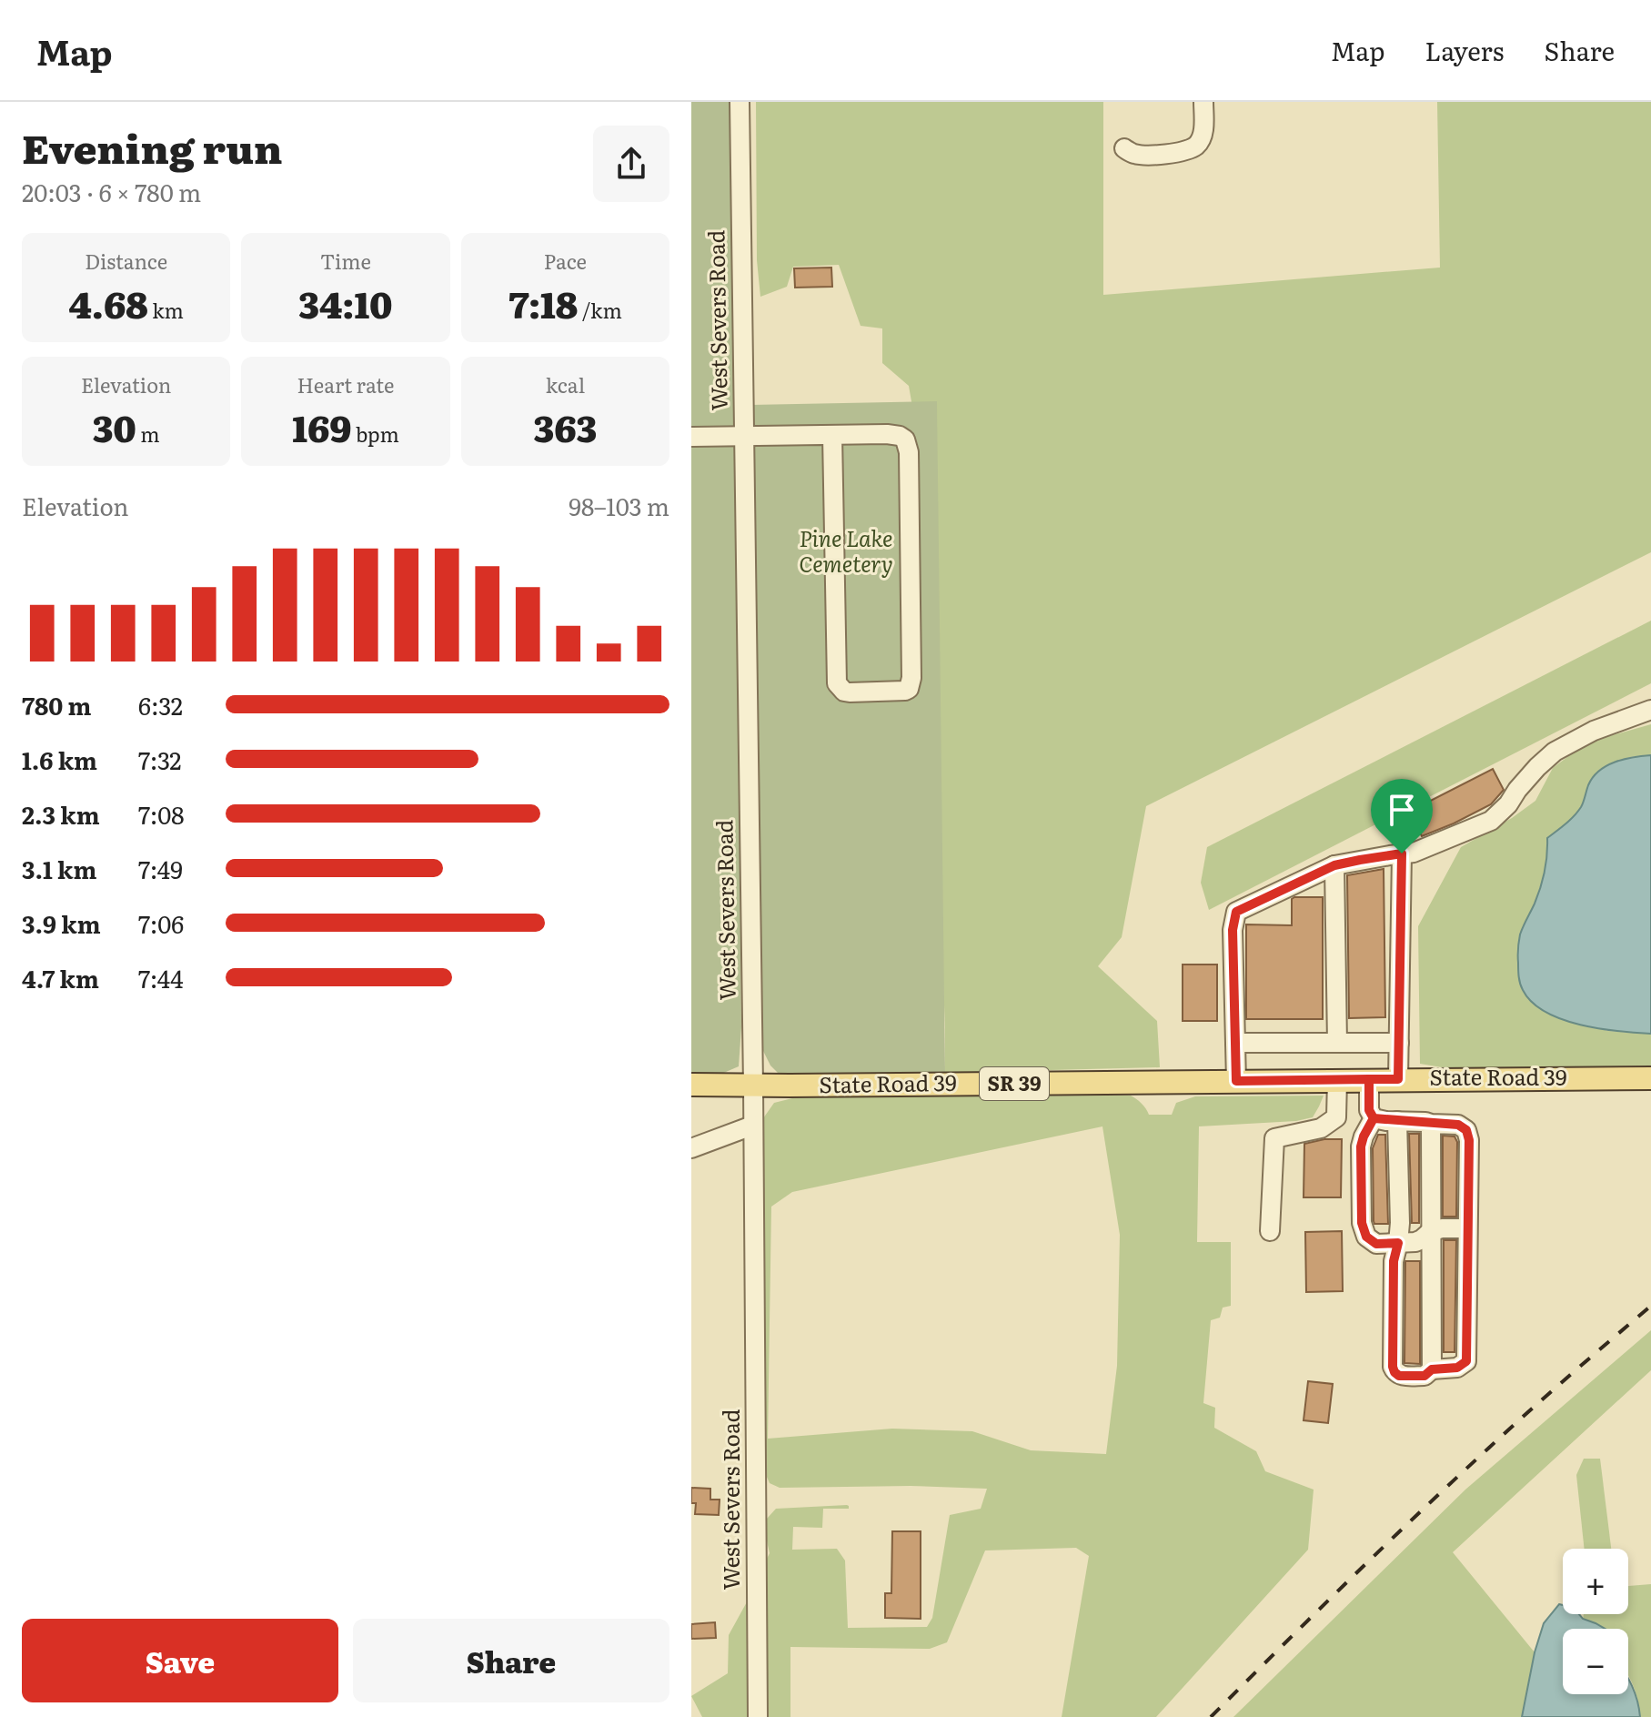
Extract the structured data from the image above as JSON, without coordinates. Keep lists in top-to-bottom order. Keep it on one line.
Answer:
{"streets":{"main road":["State Road 39","SR 39"],"street":["West Severs Road"]},"crossings":[["West Severs Road","State Road 39"]],"parks":["Pine Lake Cemetery"],"page":{"header":"Map","nav":["Map","Layers","Share"],"heading":["Evening run","20:03 · 6 × 780 m"],"stats":[["Distance","4.68 km"],["Time","34:10"],["Pace","7:18 /km"],["Elevation","30 m"],["Heart rate","169 bpm"],["kcal","363"]],"chart":["Elevation","98–103 m"],"list":[{"name":"780 m","note":"6:32"},{"name":"1.6 km","note":"7:32"},{"name":"2.3 km","note":"7:08"},{"name":"3.1 km","note":"7:49"},{"name":"3.9 km","note":"7:06"},{"name":"4.7 km","note":"7:44"}],"map_buttons":["+","−"],"buttons":["Save","Share"]}}
